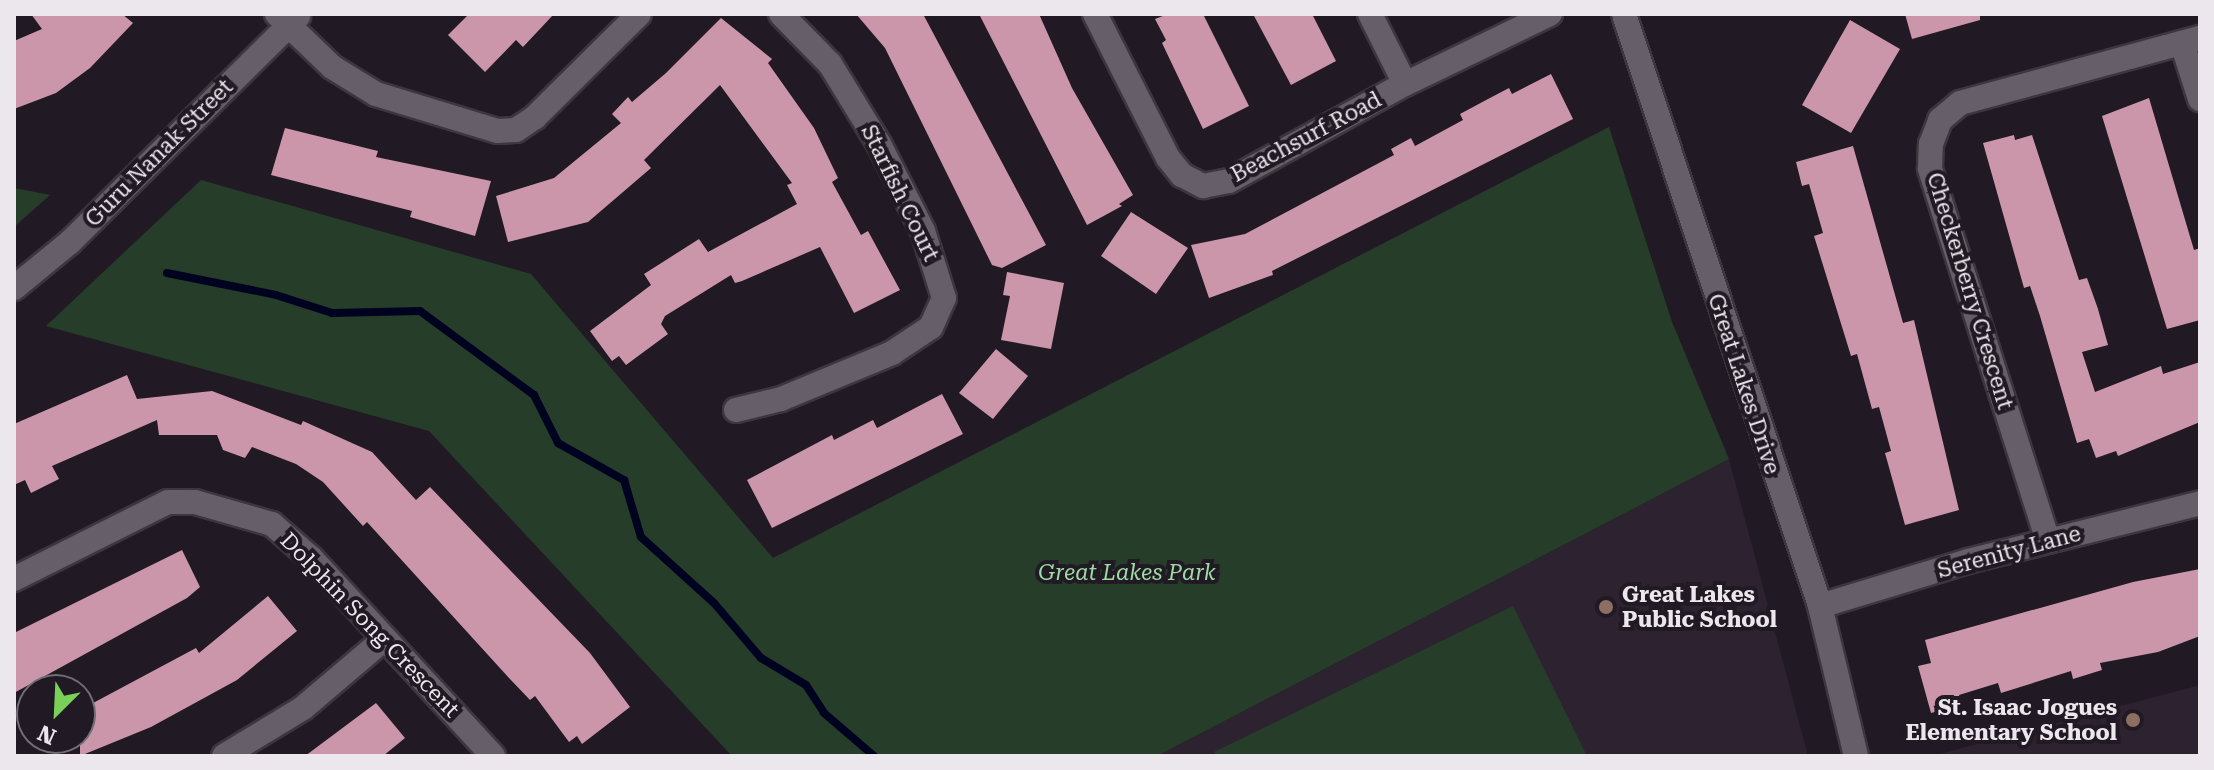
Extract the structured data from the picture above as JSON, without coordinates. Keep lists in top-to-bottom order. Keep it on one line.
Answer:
{"streets":{"street":["Beachsurf Road","Guru Nanak Street","Starfish Court","Checkerberry Crescent","Great Lakes Drive","Serenity Lane","Dolphin Song Crescent"]},"crossings":[["Checkerberry Crescent","Serenity Lane"],["Great Lakes Drive","Serenity Lane"]],"parks":["Great Lakes Park"],"places":["Great Lakes Public School","St. Isaac Jogues Elementary School"],"north":"bottom left"}
